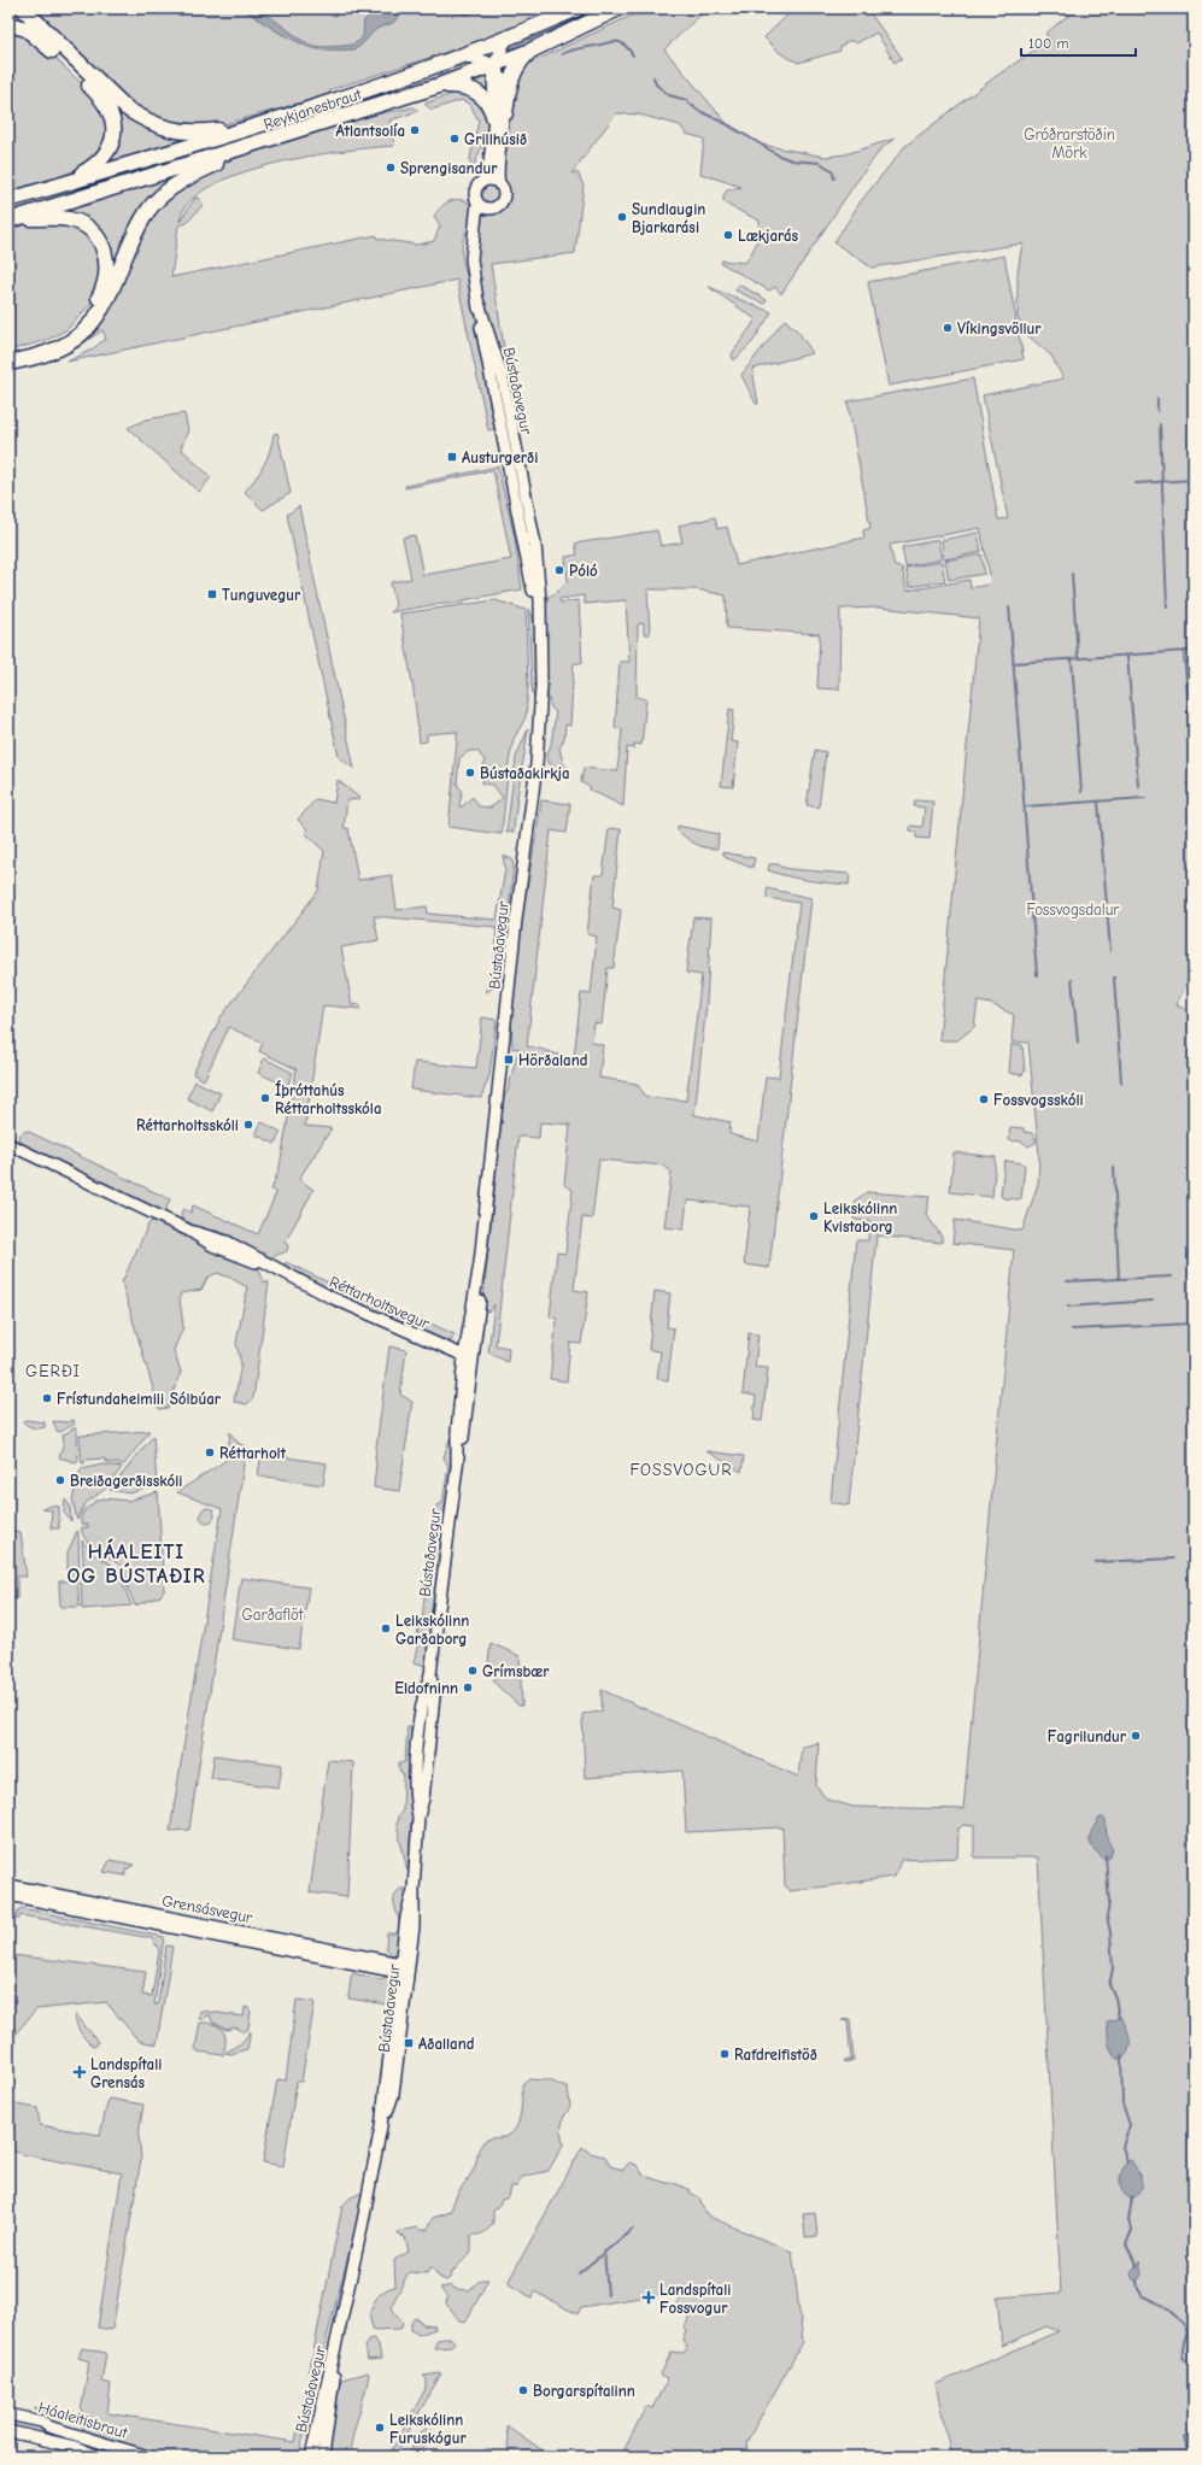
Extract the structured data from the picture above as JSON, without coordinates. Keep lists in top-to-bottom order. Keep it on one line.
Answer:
{"streets":{"highway":["Reykjanesbraut"],"main road":["Bústaðavegur","Réttarholtsvegur","Grensásvegur","Háaleitisbraut"]},"crossings":[["Reykjanesbraut","Bústaðavegur"],["Bústaðavegur","Réttarholtsvegur"],["Bústaðavegur","Grensásvegur"]],"districts":["GERÐI","FOSSVOGUR","HÁALEITI OG BÚSTAÐIR"],"parks":["Gróðrarstöðin Mörk","Fossvogsdalur","Garðaflöt"],"places":{"other":["Atlantsolía","Grillhúsið","Sprengisandur","Sundlaugin Bjarkarási","Lækjarás","Víkingsvöllur","Póló","Bústaðakirkja","Íþróttahús Réttarholtsskóla","Fossvogsskóli","Réttarholtsskóli","Leikskólinn Kvistaborg","Frístundaheimili Sólbúar","Réttarholt","Breiðagerðisskóli","Leikskólinn Garðaborg","Grímsbær","Eldofninn","Fagrilundur","Rafdreifistöð","Borgarspítalinn","Leikskólinn Furuskógur"],"transit":["Austurgerði","Tunguvegur","Hörðaland","Aðalland"],"health":["Landspítali Grensás","Landspítali Fossvogur"]},"scale_bar":"100 m"}
